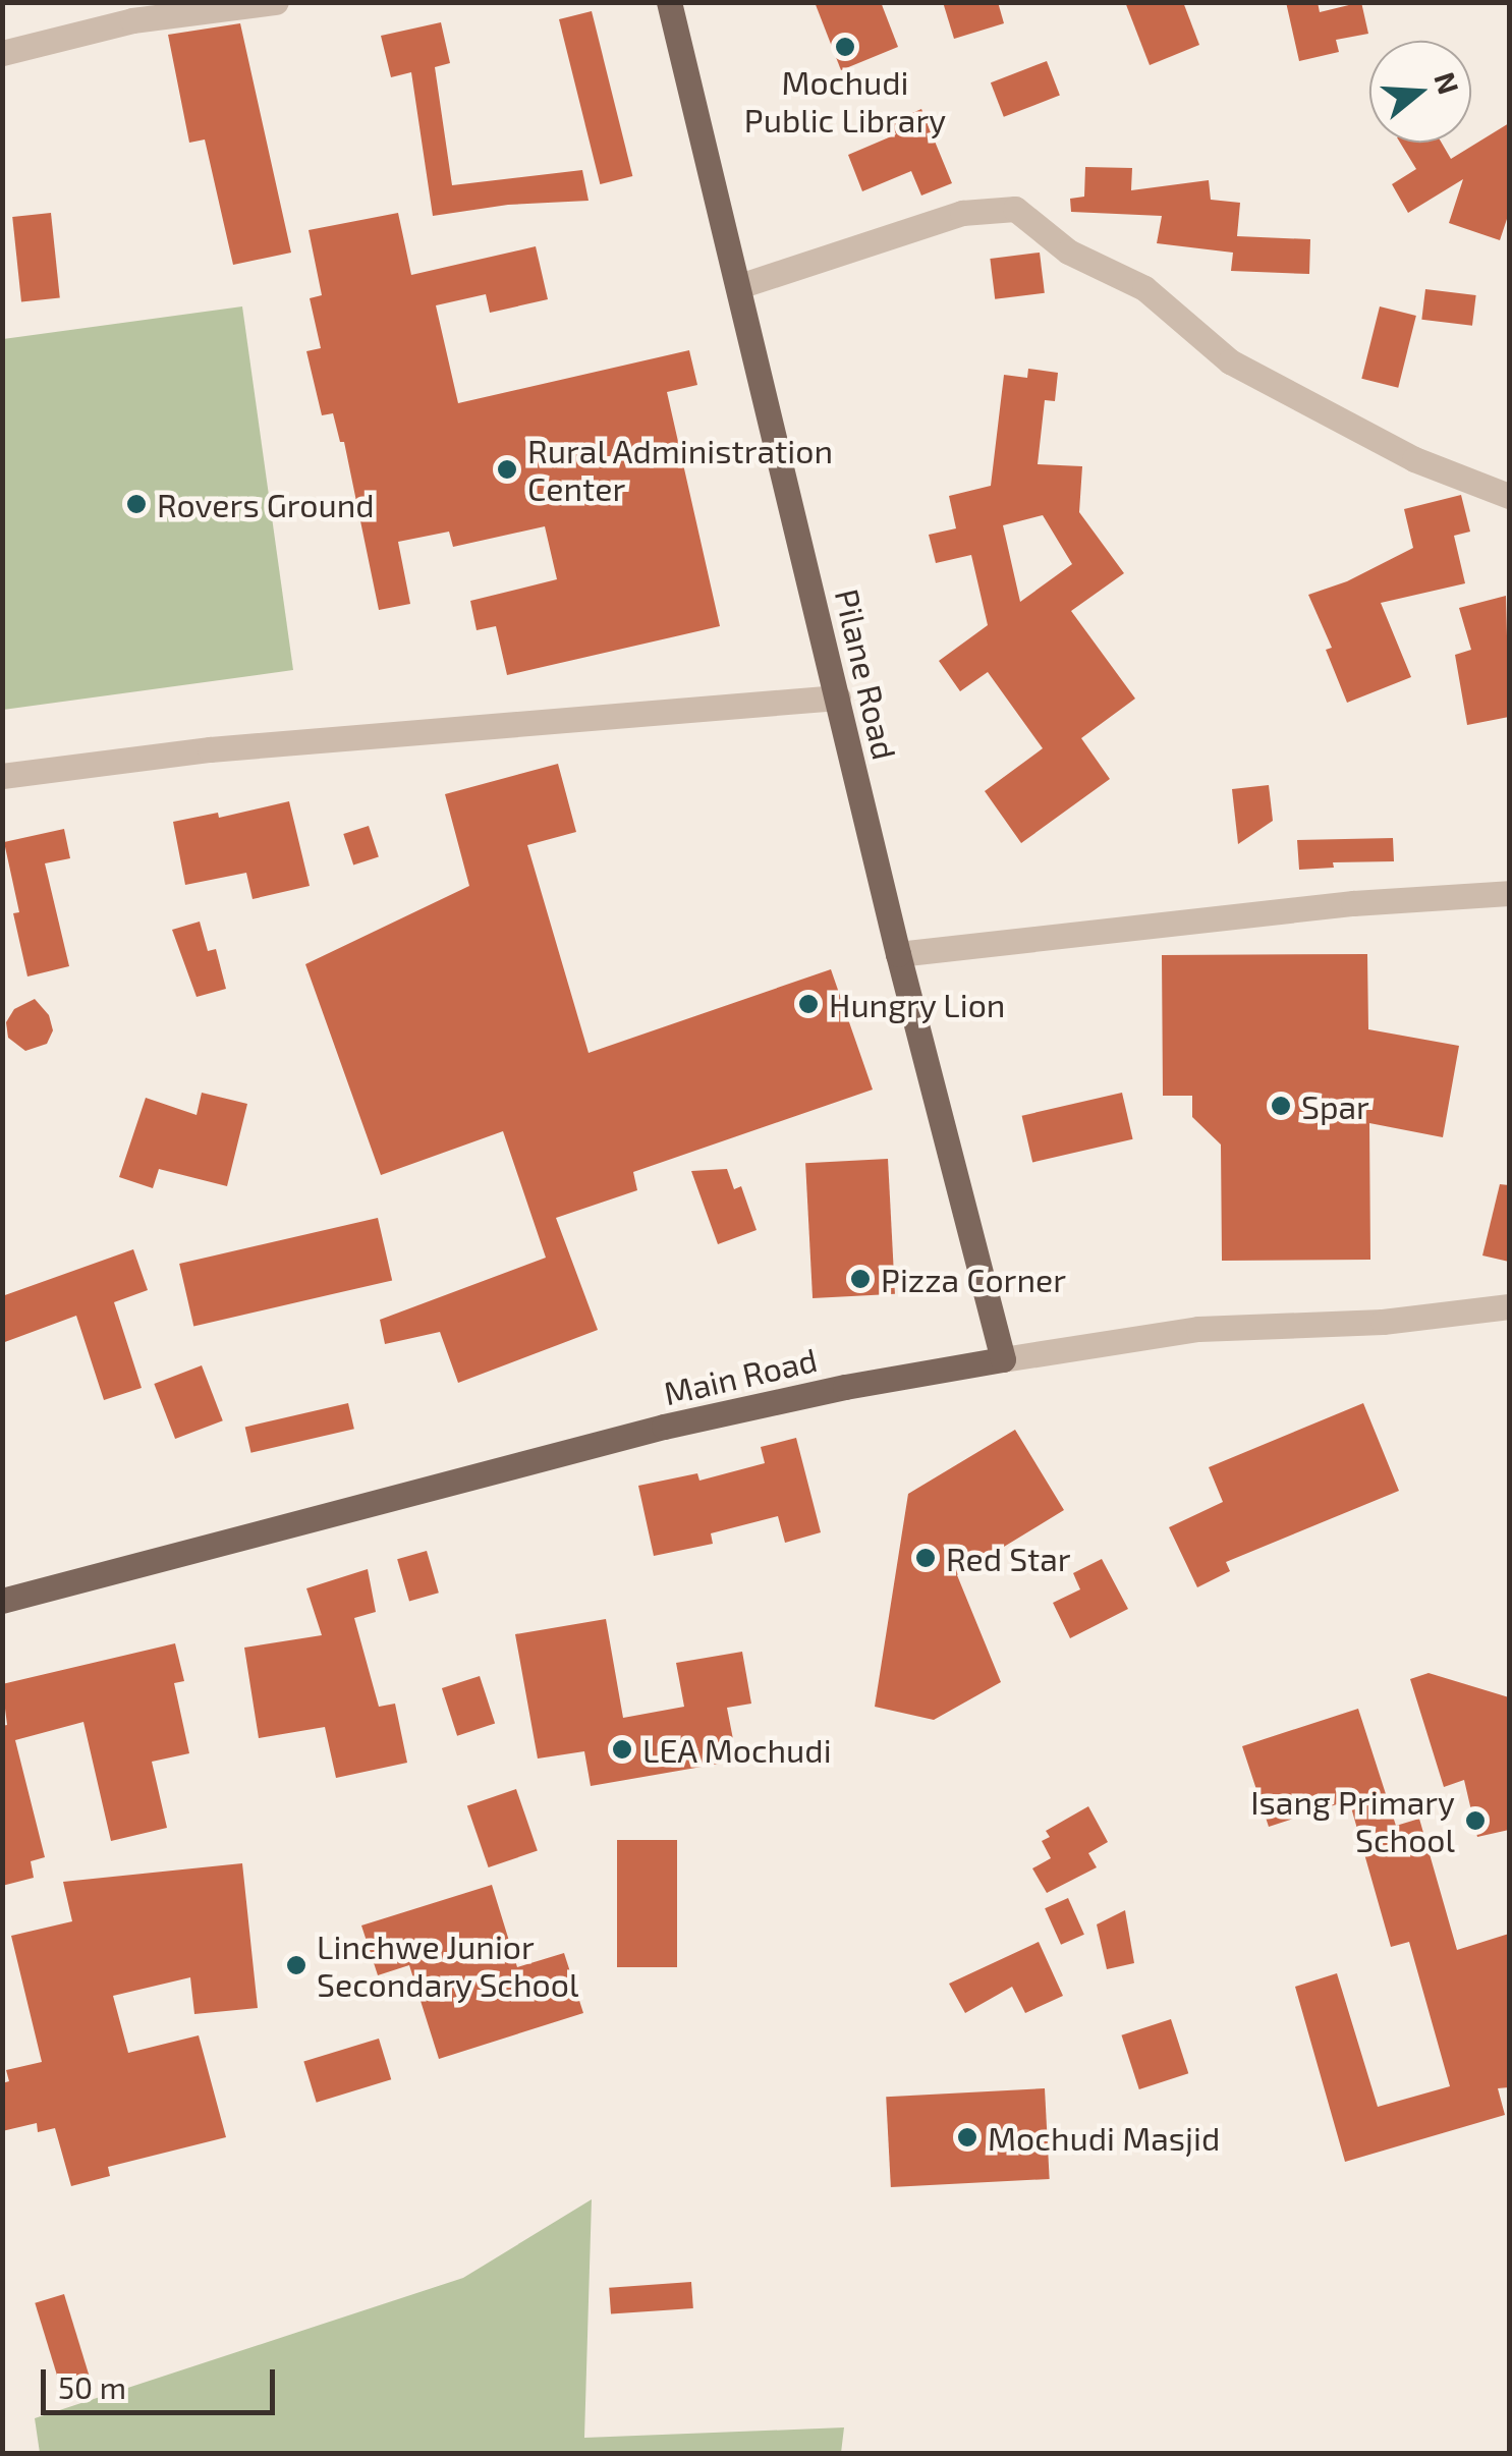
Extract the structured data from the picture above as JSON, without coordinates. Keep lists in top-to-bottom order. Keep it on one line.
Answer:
{"streets":{"main road":["Pilane Road","Main Road"]},"crossings":[["Pilane Road","Main Road"]],"places":["Mochudi Public Library","Rural Administration Center","Rovers Ground","Hungry Lion","Spar","Pizza Corner","Red Star","LEA Mochudi","Isang Primary School","Linchwe Junior Secondary School","Mochudi Masjid"],"scale_bar":"50 m","north":"right"}
